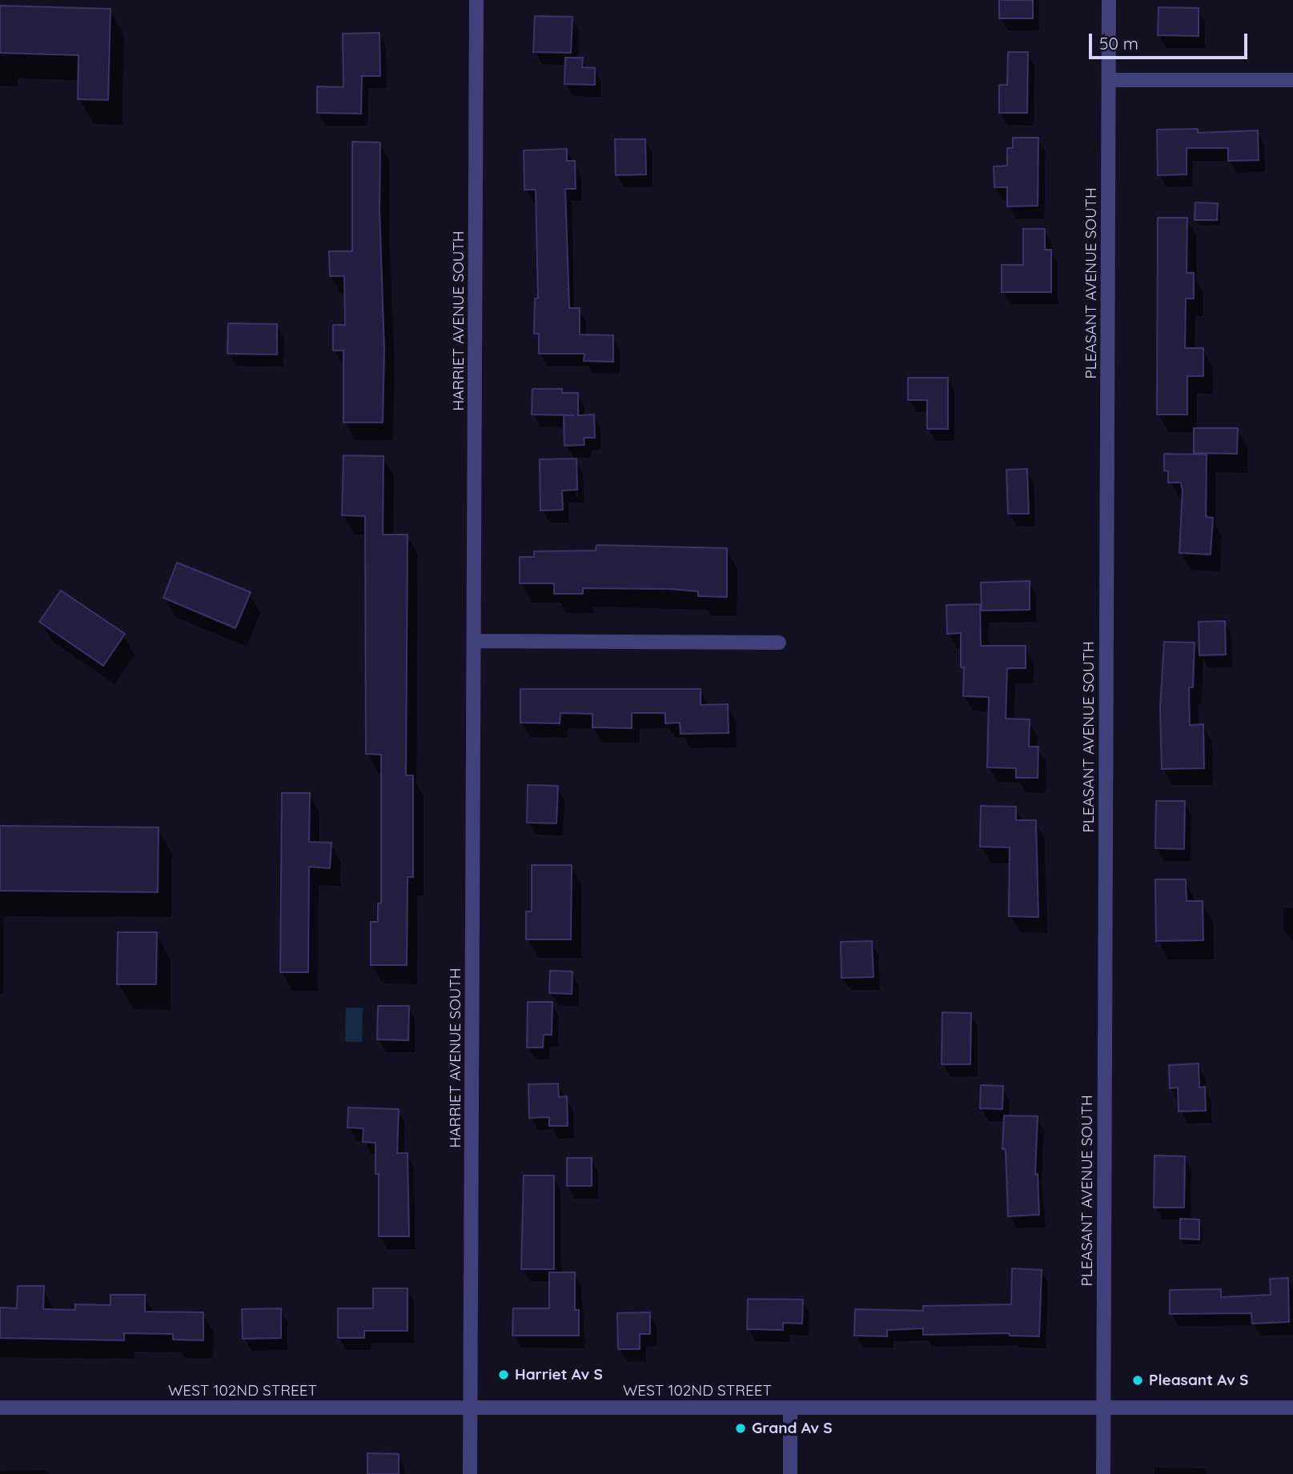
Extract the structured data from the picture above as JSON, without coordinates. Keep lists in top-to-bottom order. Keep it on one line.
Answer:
{"streets":{"street":["PLEASANT AVENUE SOUTH","HARRIET AVENUE SOUTH","WEST 102ND STREET"]},"crossings":[["PLEASANT AVENUE SOUTH","WEST 102ND STREET"],["HARRIET AVENUE SOUTH","WEST 102ND STREET"]],"places":["Harriet Av S","Pleasant Av S","Grand Av S"],"scale_bar":"50 m"}
